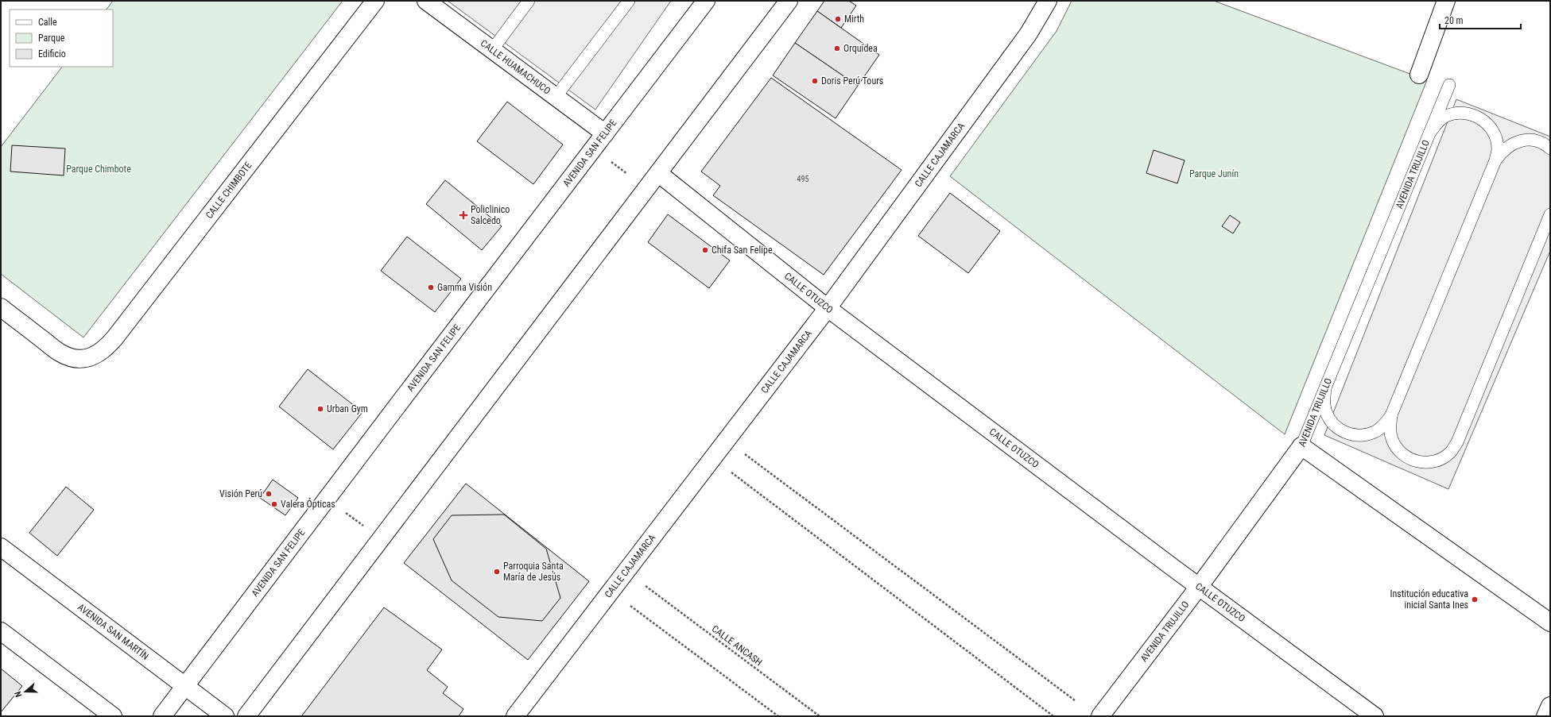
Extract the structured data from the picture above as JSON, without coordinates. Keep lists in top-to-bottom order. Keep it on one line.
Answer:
{"streets":{"street":["CALLE HUAMACHUCO","AVENIDA SAN FELIPE","CALLE CAJAMARCA","AVENIDA TRUJILLO","CALLE CHIMBOTE","CALLE OTUZCO","AVENIDA SAN MARTÍN"],"path":["CALLE ANCASH"]},"crossings":[["CALLE HUAMACHUCO","AVENIDA SAN FELIPE"],["AVENIDA SAN FELIPE","AVENIDA SAN MARTÍN"],["CALLE CAJAMARCA","CALLE OTUZCO"],["AVENIDA TRUJILLO","CALLE OTUZCO"]],"parks":["Parque Chimbote","Parque Junín"],"places":{"other":["Mirth","Orquídea","Doris Perú Tours","Chifa San Felipe","Gamma Visión","Urban Gym","Visión Perú","Valera Ópticas","Parroquia Santa María de Jesús","Institución educativa inicial Santa Ines"],"health":["Policlinico Salcedo"]},"house_numbers":["495"],"legend":["Calle","Parque","Edificio"],"scale_bar":"20 m","north":"left"}
